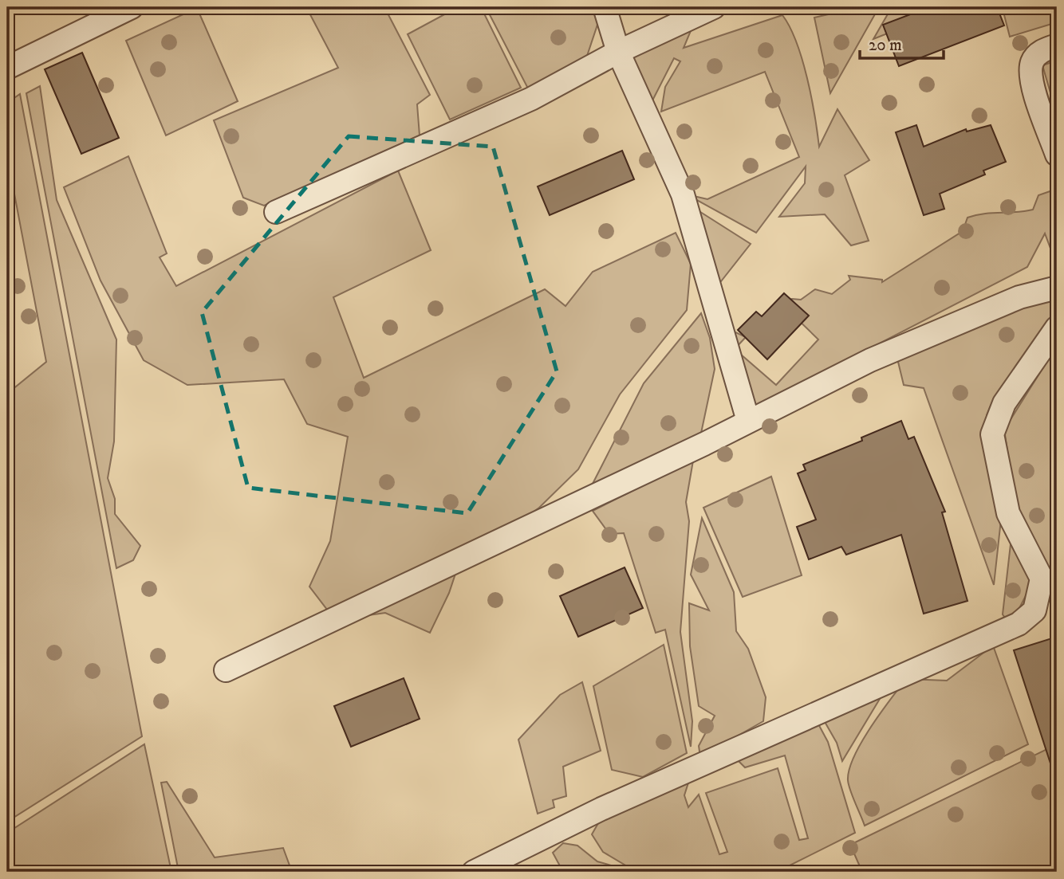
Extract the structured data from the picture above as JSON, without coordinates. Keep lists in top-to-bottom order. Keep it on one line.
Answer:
{"scale_bar":"20 m"}
